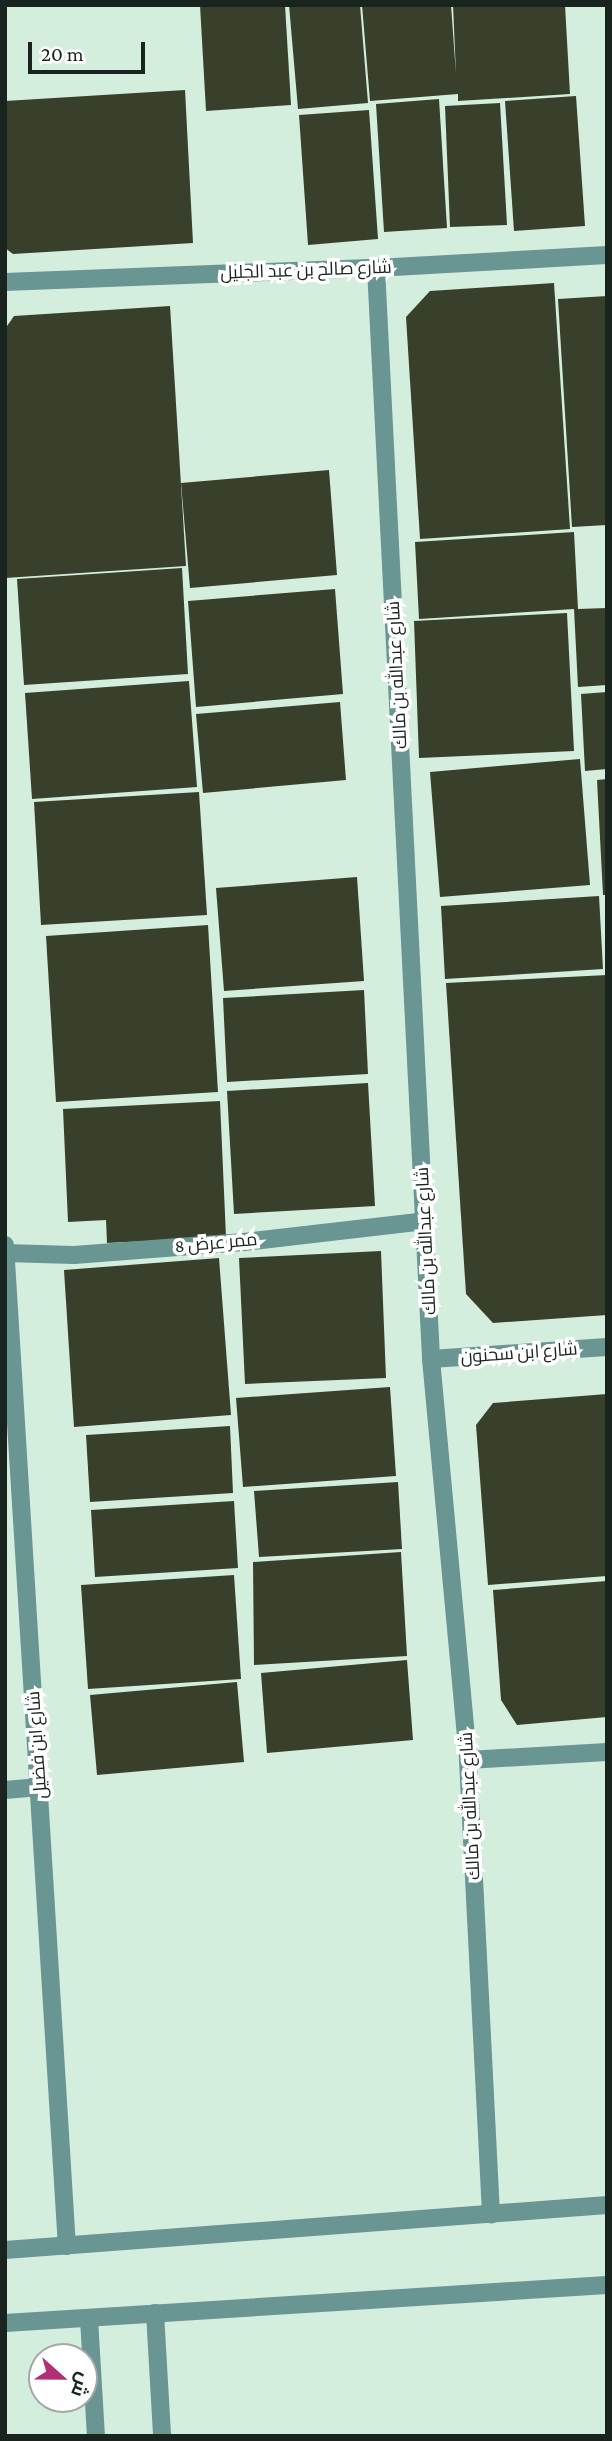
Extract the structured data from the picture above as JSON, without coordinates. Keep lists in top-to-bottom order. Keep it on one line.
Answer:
{"streets":{"street":["شارع صالح بن عبد الجليل","شارع عبدالله بن مالك","ممر عرض 8","شارع ابن سحنون","شارع ابن فضيل"]},"crossings":[["شارع صالح بن عبد الجليل","شارع عبدالله بن مالك"],["شارع عبدالله بن مالك","ممر عرض 8"],["شارع عبدالله بن مالك","شارع ابن سحنون"],["ممر عرض 8","شارع ابن فضيل"]],"scale_bar":"20 m","north":"right"}
